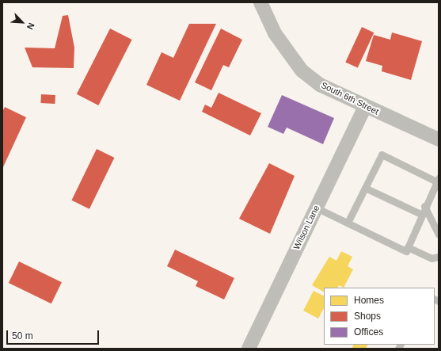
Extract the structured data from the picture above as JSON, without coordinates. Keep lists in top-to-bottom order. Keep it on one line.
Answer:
{"streets":{"street":["South 6th Street","Wilson Lane"]},"crossings":[["South 6th Street","Wilson Lane"]],"legend":["Homes","Shops","Offices"],"scale_bar":"50 m","north":"bottom right"}
